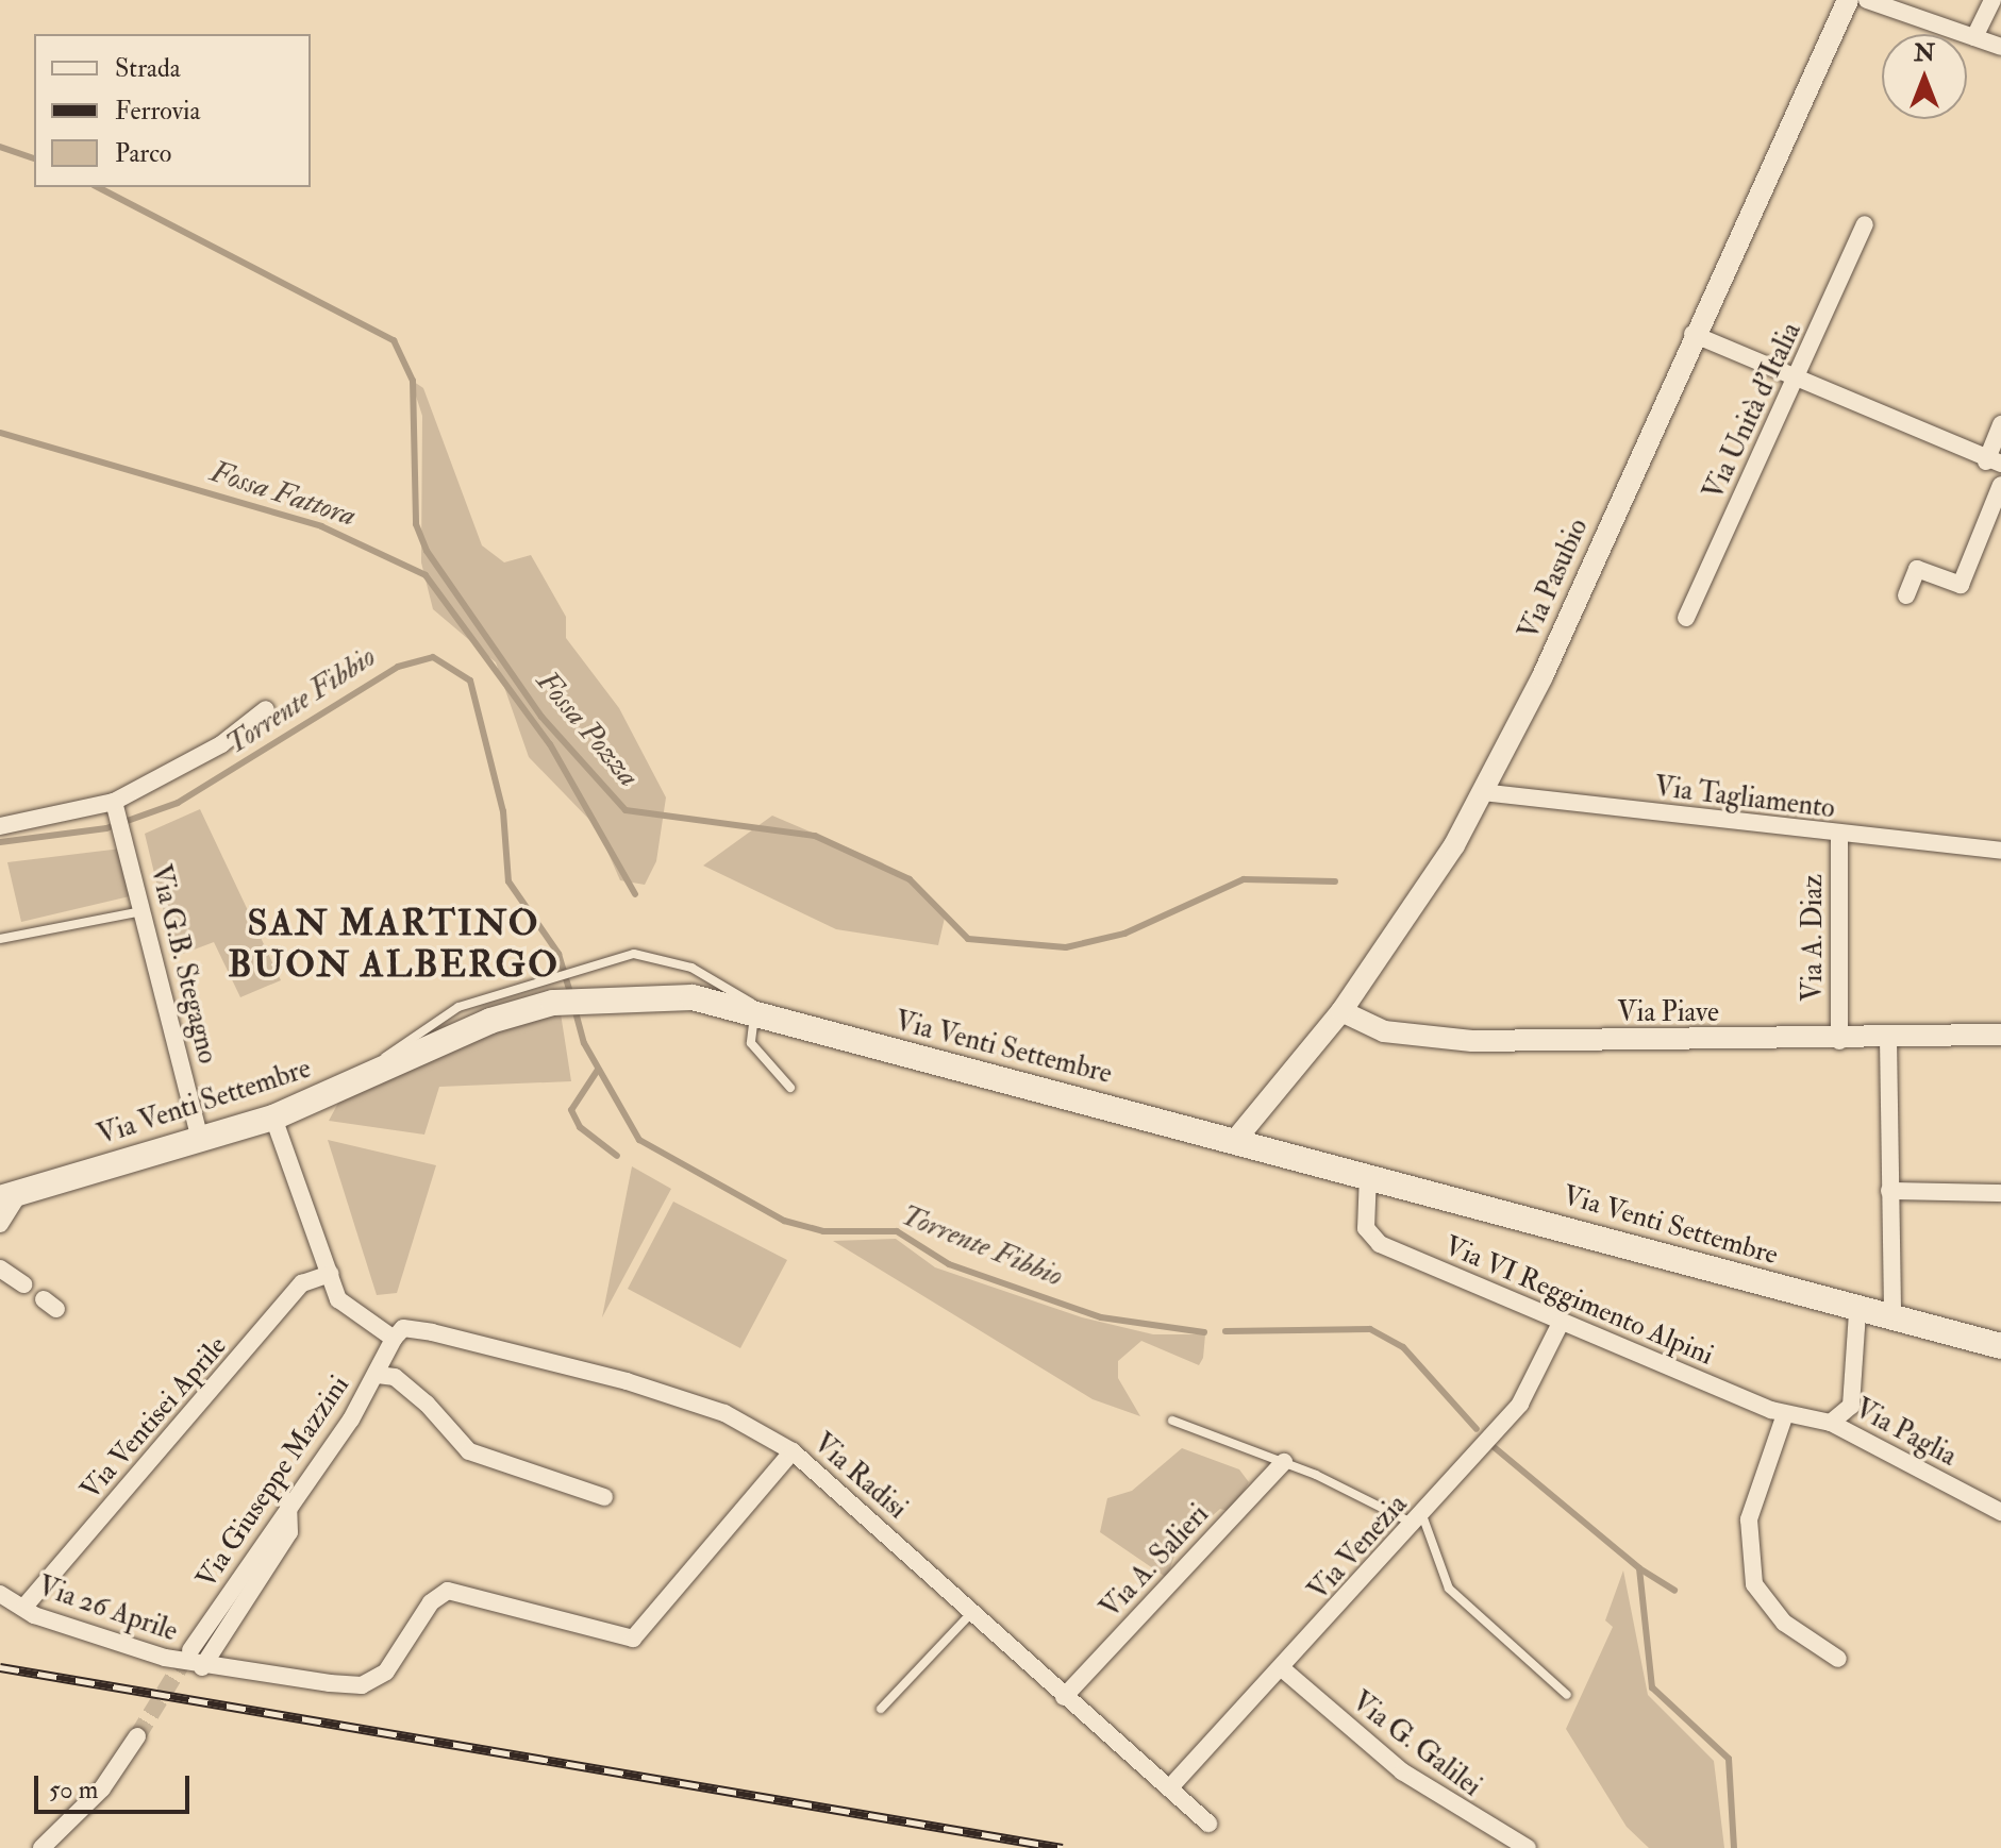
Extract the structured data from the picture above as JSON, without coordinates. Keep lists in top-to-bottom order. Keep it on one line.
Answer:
{"streets":{"main road":["Via Venti Settembre"],"street":["Via Unità d'Italia","Via Pasubio","Via Tagliamento","Via A. Diaz","Via G.B. Stegagno","Via Piave","Via VI Reggimento Alpini","Via Ventisei Aprile","Via Paglia","Via Radisi","Via Giuseppe Mazzini","Via Venezia","Via A. Salieri","Via 26 Aprile","Via G. Galilei"]},"crossings":[["Via Pasubio","Via Tagliamento"],["Via Pasubio","Via Piave"],["Via Pasubio","Via Venti Settembre"],["Via Tagliamento","Via A. Diaz"],["Via A. Diaz","Via Piave"],["Via G.B. Stegagno","Via Venti Settembre"],["Via Venti Settembre","Via VI Reggimento Alpini"],["Via VI Reggimento Alpini","Via Paglia"],["Via VI Reggimento Alpini","Via Venezia"],["Via Ventisei Aprile","Via 26 Aprile"],["Via Radisi","Via Giuseppe Mazzini"],["Via Radisi","Via Venezia"],["Via Radisi","Via A. Salieri"],["Via Radisi","Via 26 Aprile"],["Via Venezia","Via G. Galilei"]],"districts":["SAN MARTINO BUON ALBERGO"],"water":["Fossa Fattora","Torrente Fibbio","Fossa Pozza"],"legend":["Strada","Ferrovia","Parco"],"scale_bar":"50 m","north":"top"}
